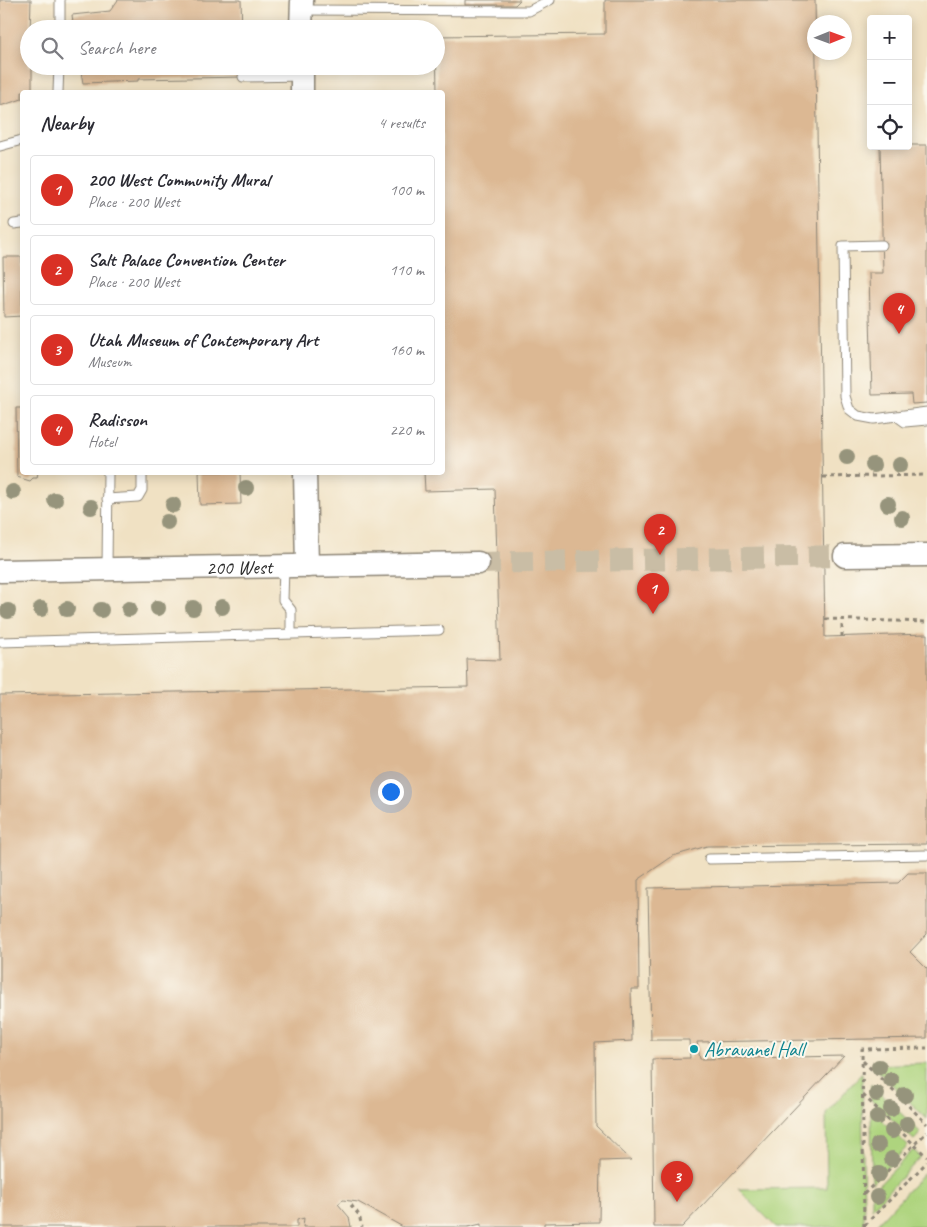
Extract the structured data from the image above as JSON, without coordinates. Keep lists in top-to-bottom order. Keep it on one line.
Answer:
{"streets":{"street":["200 West"]},"places":["Abravanel Hall"],"north":"right","page":{"map_buttons":["+","−"],"search":"Search here","heading":["Nearby","4 results"],"list":[{"mark":"1","name":"200 West Community Mural","note":"Place · 200 West","value":"100 m"},{"mark":"2","name":"Salt Palace Convention Center","note":"Place · 200 West","value":"110 m"},{"mark":"3","name":"Utah Museum of Contemporary Art","note":"Museum","value":"160 m"},{"mark":"4","name":"Radisson","note":"Hotel","value":"220 m"}],"pins":["4","2","1","3"]}}
